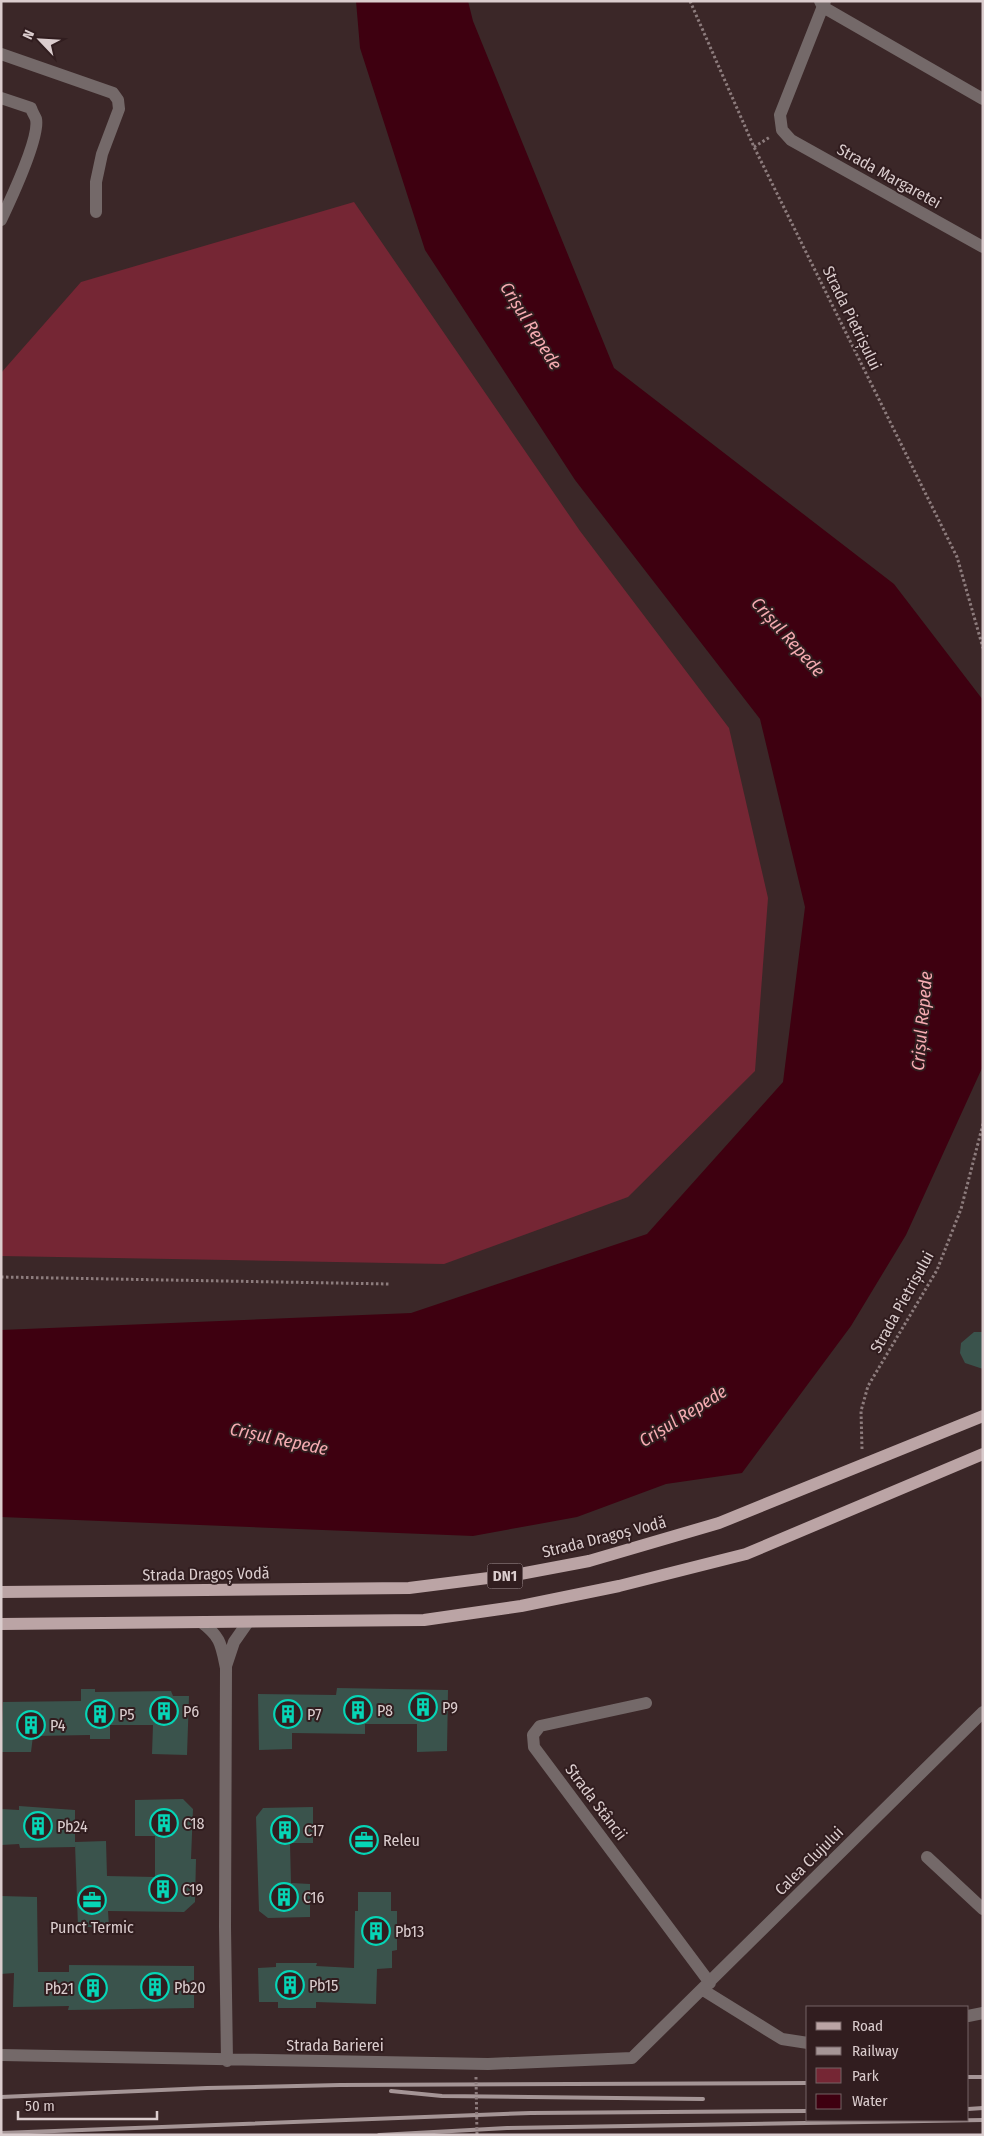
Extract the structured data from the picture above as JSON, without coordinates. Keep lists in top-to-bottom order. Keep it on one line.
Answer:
{"streets":{"main road":["Strada Dragoș Vodă","DN1"],"street":["Strada Margaretei","Strada Stâncii","Calea Clujului","Strada Barierei"],"path":["Strada Pietrișului"]},"crossings":[["Strada Pietrișului","Strada Dragoș Vodă"],["Strada Stâncii","Calea Clujului"],["Calea Clujului","Strada Barierei"]],"water":["Crișul Repede"],"places":{"building":["P9","P8","P6","P5","P7","P4","C18","Pb24","C17","C19","C16","Pb13","Pb15","Pb20","Pb21"],"office":["Releu","Punct Termic"]},"legend":["Road","Railway","Park","Water"],"scale_bar":"50 m","north":"top left"}
